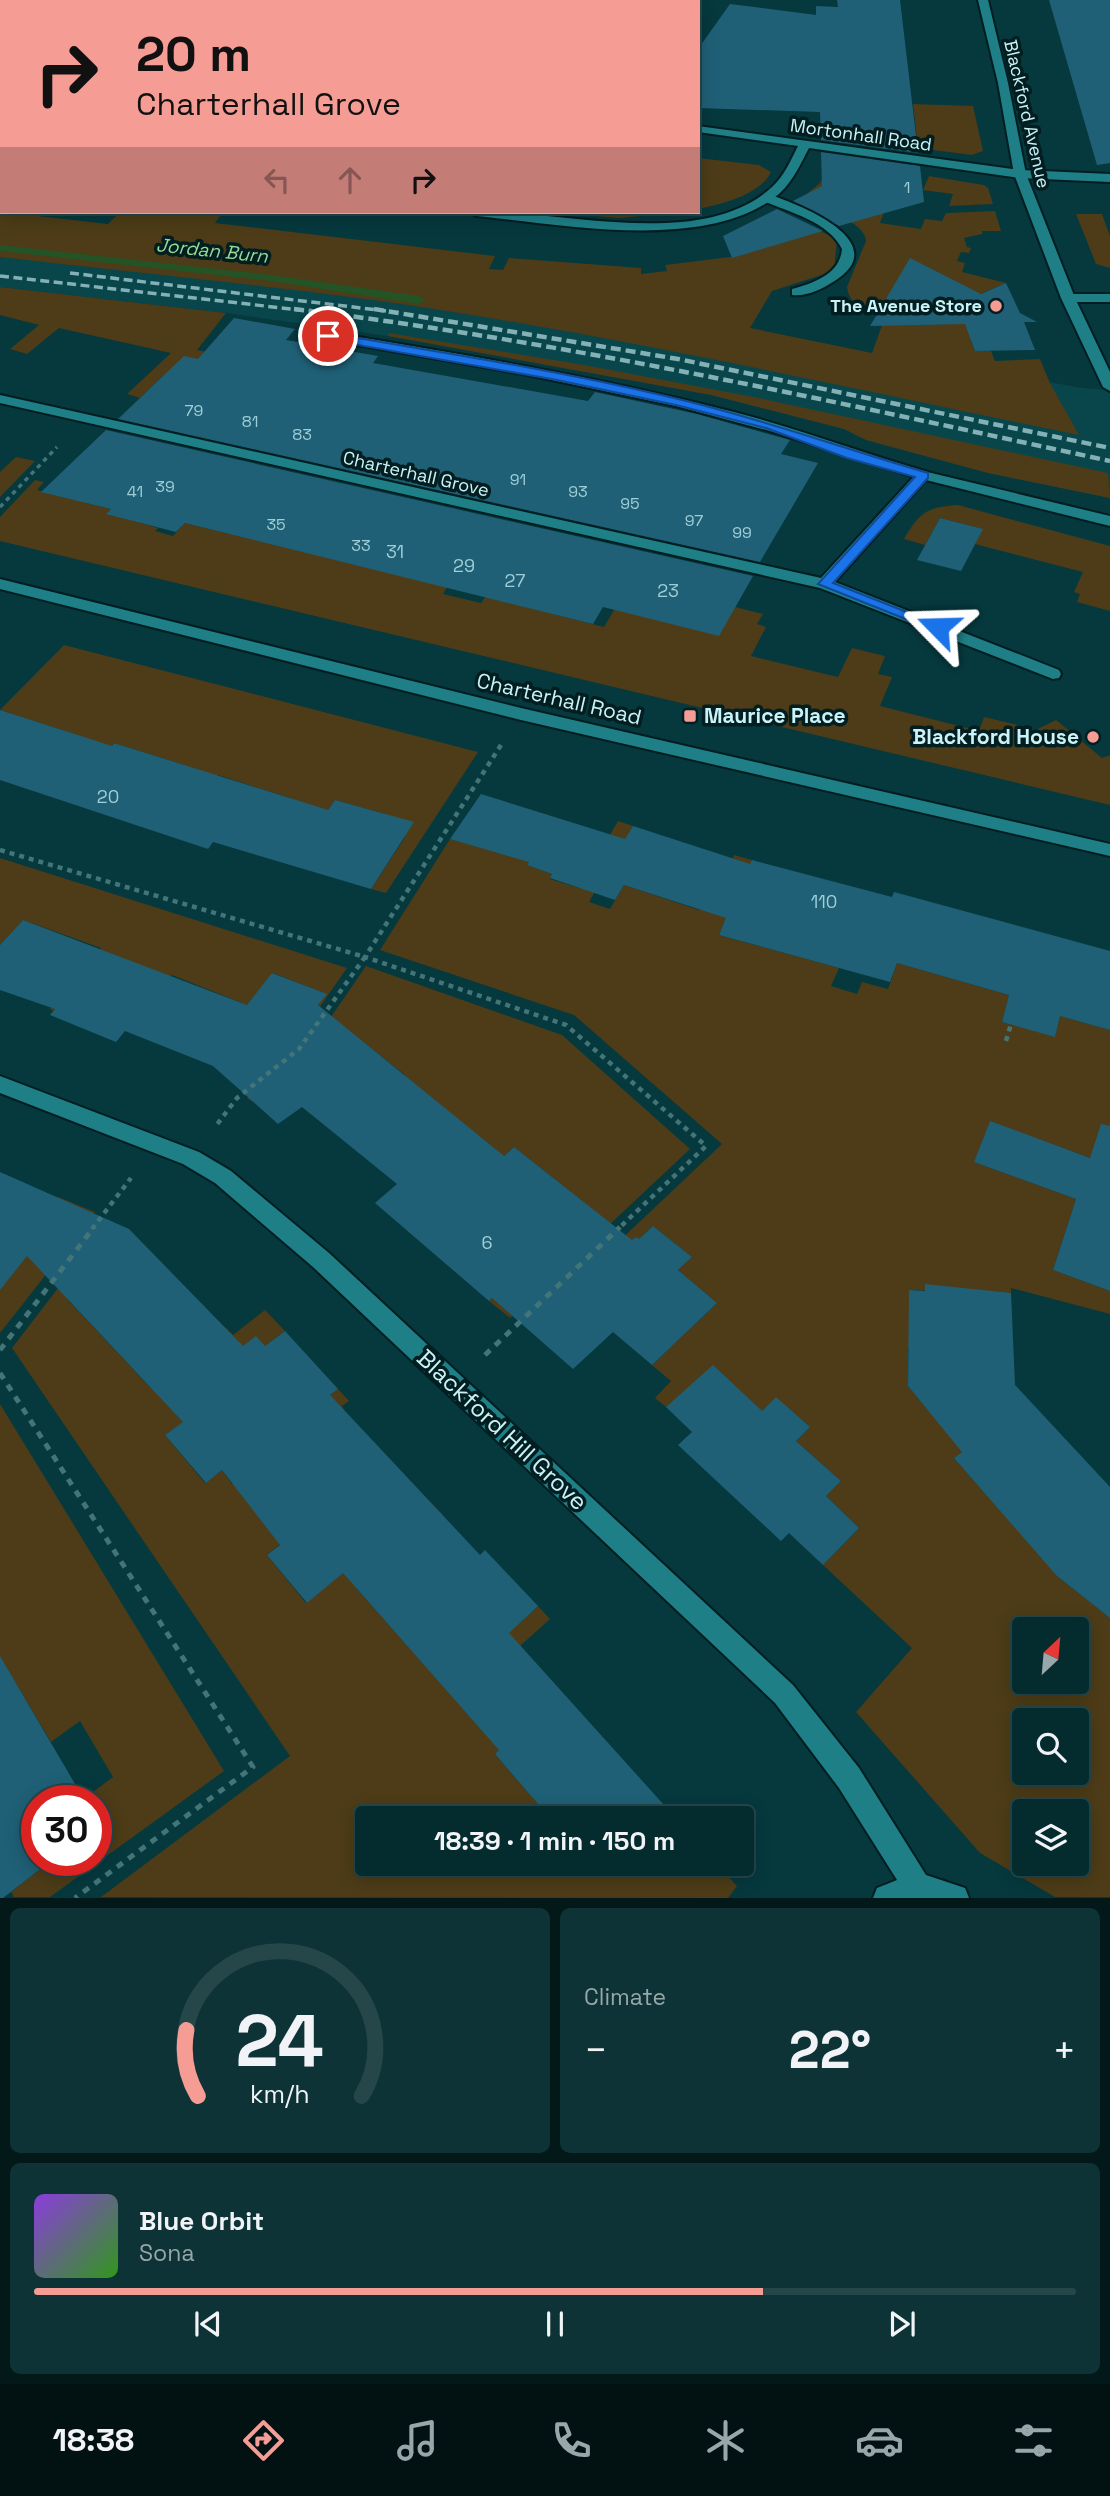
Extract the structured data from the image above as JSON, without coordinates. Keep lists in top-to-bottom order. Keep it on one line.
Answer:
{"streets":{"street":["Blackford Avenue","Mortonhall Road","Charterhall Grove","Charterhall Road","Blackford Hill Grove"]},"crossings":[["Blackford Avenue","Mortonhall Road"]],"water":["Jordan Burn"],"places":{"other":["The Avenue Store","Blackford House"],"transit":["Maurice Place"]},"house_numbers":["1","79","81","83","91","39","41","93","95","97","35","99","33","31","29","27","23","20","110","6"],"north":"top right","page":{"turn":["20 m","Charterhall Grove"],"limit":"30","trip":"18:39 · 1 min · 150 m","tile":"Climate","heat":["−","22°","+"],"song":["Blue Orbit","Sona"],"tabs":"18:38","gauge":["24","km/h"]}}
